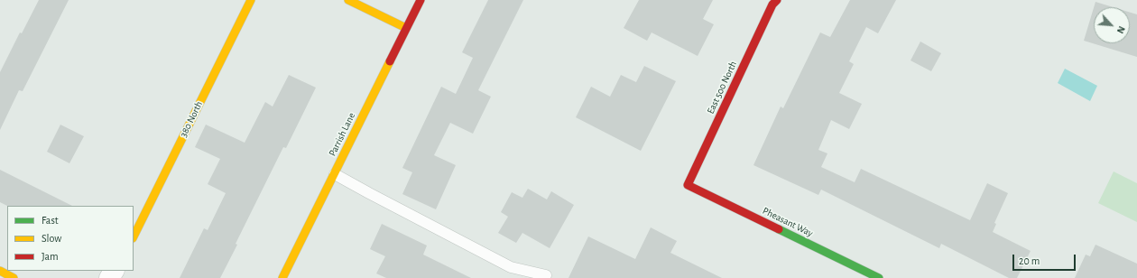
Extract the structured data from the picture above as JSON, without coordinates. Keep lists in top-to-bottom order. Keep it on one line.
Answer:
{"streets":{"street":["East 500 North","380 North","Parrish Lane","Pheasant Way"]},"crossings":[["East 500 North","Pheasant Way"]],"legend":["Fast","Slow","Jam"],"scale_bar":"20 m","north":"bottom right"}
